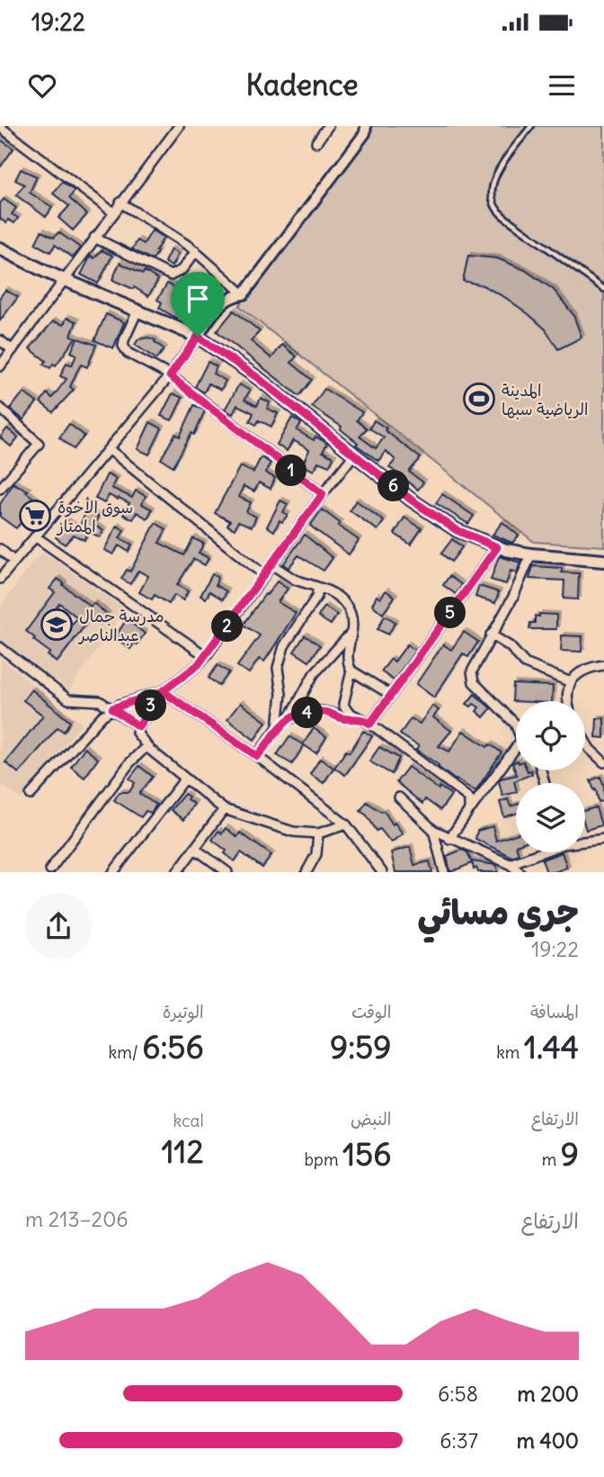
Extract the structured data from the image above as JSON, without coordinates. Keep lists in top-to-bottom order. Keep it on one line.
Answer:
{"places":{"sports":["المدينة الرياضية سبها"],"supermarket":["سوق الأخوة الممتاز"],"school or university":["مدرسة جمال عبدالناصر"]},"page":{"status":"19:22","header":"Kadence","pins":["1","6","5","2","3","4"],"heading":["جري مسائي","19:22"],"stats":[["المسافة","1.44 km"],["الوقت","9:59"],["الوتيرة","6:56 /km"],["الارتفاع","9 m"],["النبض","156 bpm"],["kcal","112"]],"chart":["الارتفاع","206–213 m"],"list":[{"name":"200 m","note":"6:58"},{"name":"400 m","note":"6:37"}]}}
